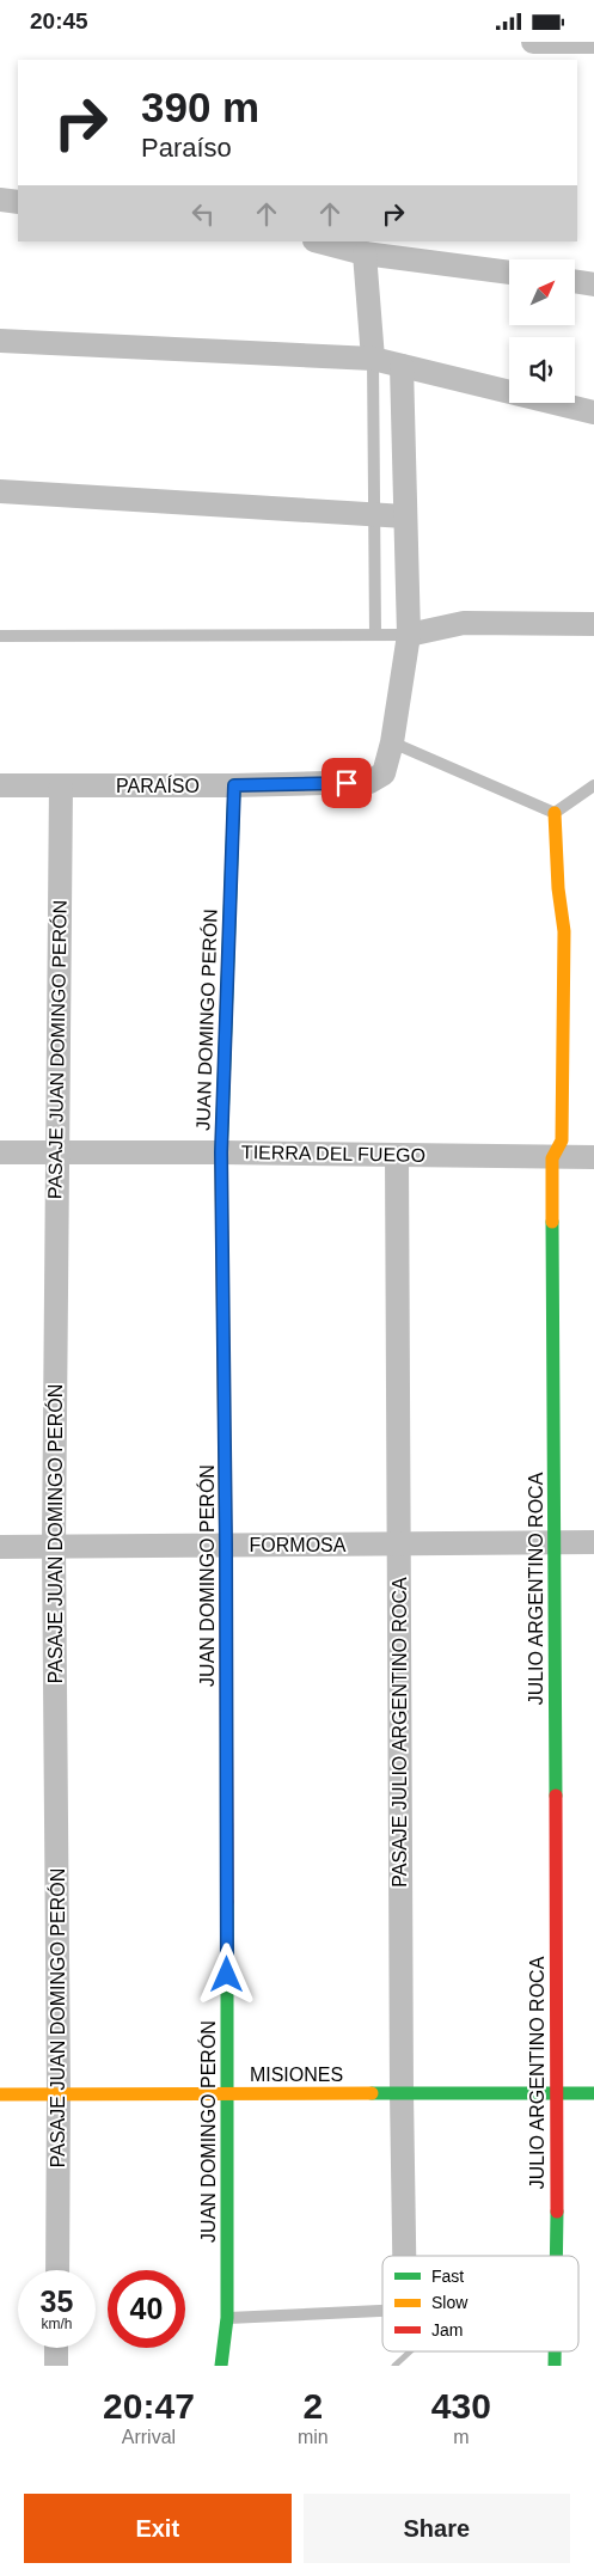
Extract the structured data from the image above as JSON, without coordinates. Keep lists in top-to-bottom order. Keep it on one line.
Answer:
{"streets":{"street":["PARAÍSO","JUAN DOMINGO PERÓN","PASAJE JUAN DOMINGO PERÓN","TIERRA DEL FUEGO","FORMOSA","JULIO ARGENTINO ROCA","PASAJE JULIO ARGENTINO ROCA","MISIONES"]},"crossings":[["PARAÍSO","JUAN DOMINGO PERÓN"],["PARAÍSO","PASAJE JUAN DOMINGO PERÓN"],["JUAN DOMINGO PERÓN","TIERRA DEL FUEGO"],["JUAN DOMINGO PERÓN","FORMOSA"],["JUAN DOMINGO PERÓN","MISIONES"],["PASAJE JUAN DOMINGO PERÓN","TIERRA DEL FUEGO"],["PASAJE JUAN DOMINGO PERÓN","FORMOSA"],["PASAJE JUAN DOMINGO PERÓN","MISIONES"],["TIERRA DEL FUEGO","JULIO ARGENTINO ROCA"],["TIERRA DEL FUEGO","PASAJE JULIO ARGENTINO ROCA"],["FORMOSA","JULIO ARGENTINO ROCA"],["FORMOSA","PASAJE JULIO ARGENTINO ROCA"],["JULIO ARGENTINO ROCA","MISIONES"],["PASAJE JULIO ARGENTINO ROCA","MISIONES"]],"legend":["Fast","Slow","Jam"],"north":"top right","page":{"status":"20:45","turn":["390 m","Paraíso"],"speed":"35 km/h","limit":"40","eta":["20:47","Arrival","2","min","430","m"],"buttons":["Exit","Share"]}}
